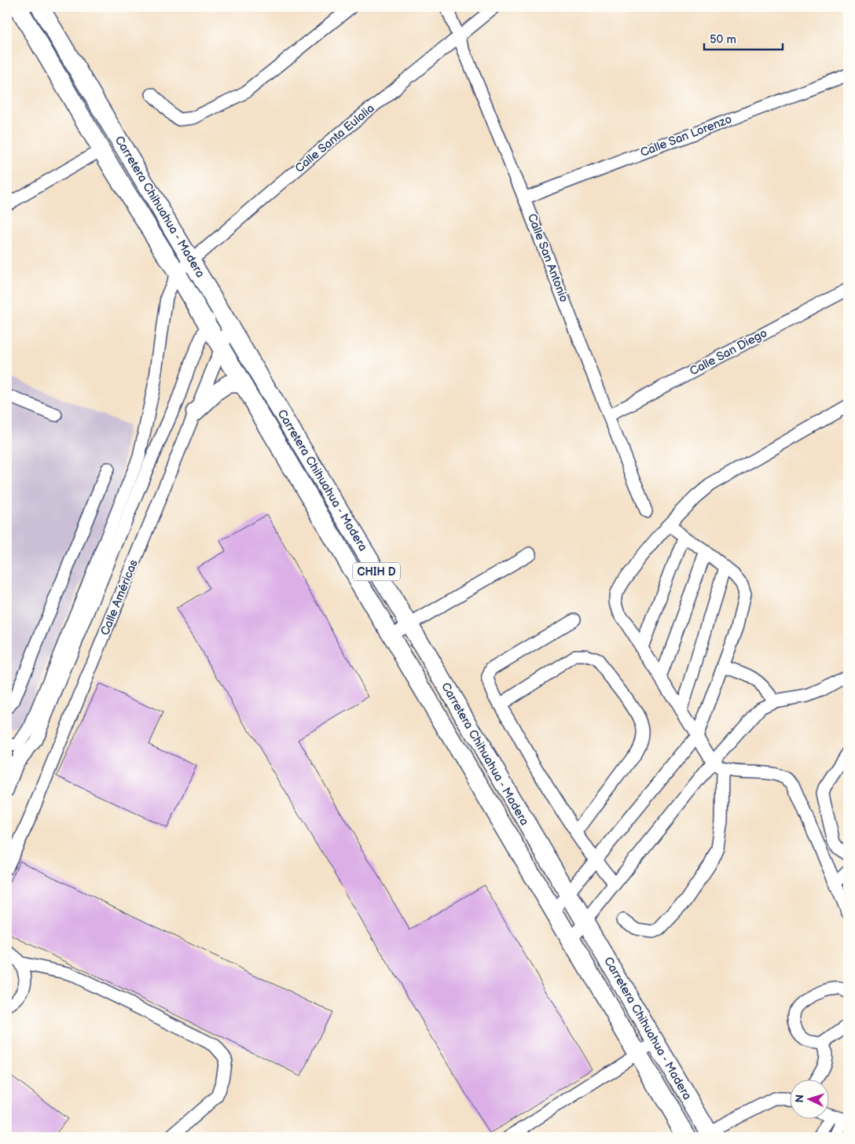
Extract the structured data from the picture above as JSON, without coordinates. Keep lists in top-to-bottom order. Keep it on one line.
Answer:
{"streets":{"highway":["Carretera Chihuahua - Madera","CHIH D"],"street":["Calle San Lorenzo","Calle Santa Eulalia","Calle San Antonio","Calle San Diego","Calle Américas"]},"crossings":[["Calle San Lorenzo","Calle San Antonio"],["Calle Santa Eulalia","Carretera Chihuahua - Madera"],["Calle Santa Eulalia","Calle San Antonio"],["Carretera Chihuahua - Madera","Calle Américas"],["Calle San Antonio","Calle San Diego"]],"scale_bar":"50 m","north":"left"}
